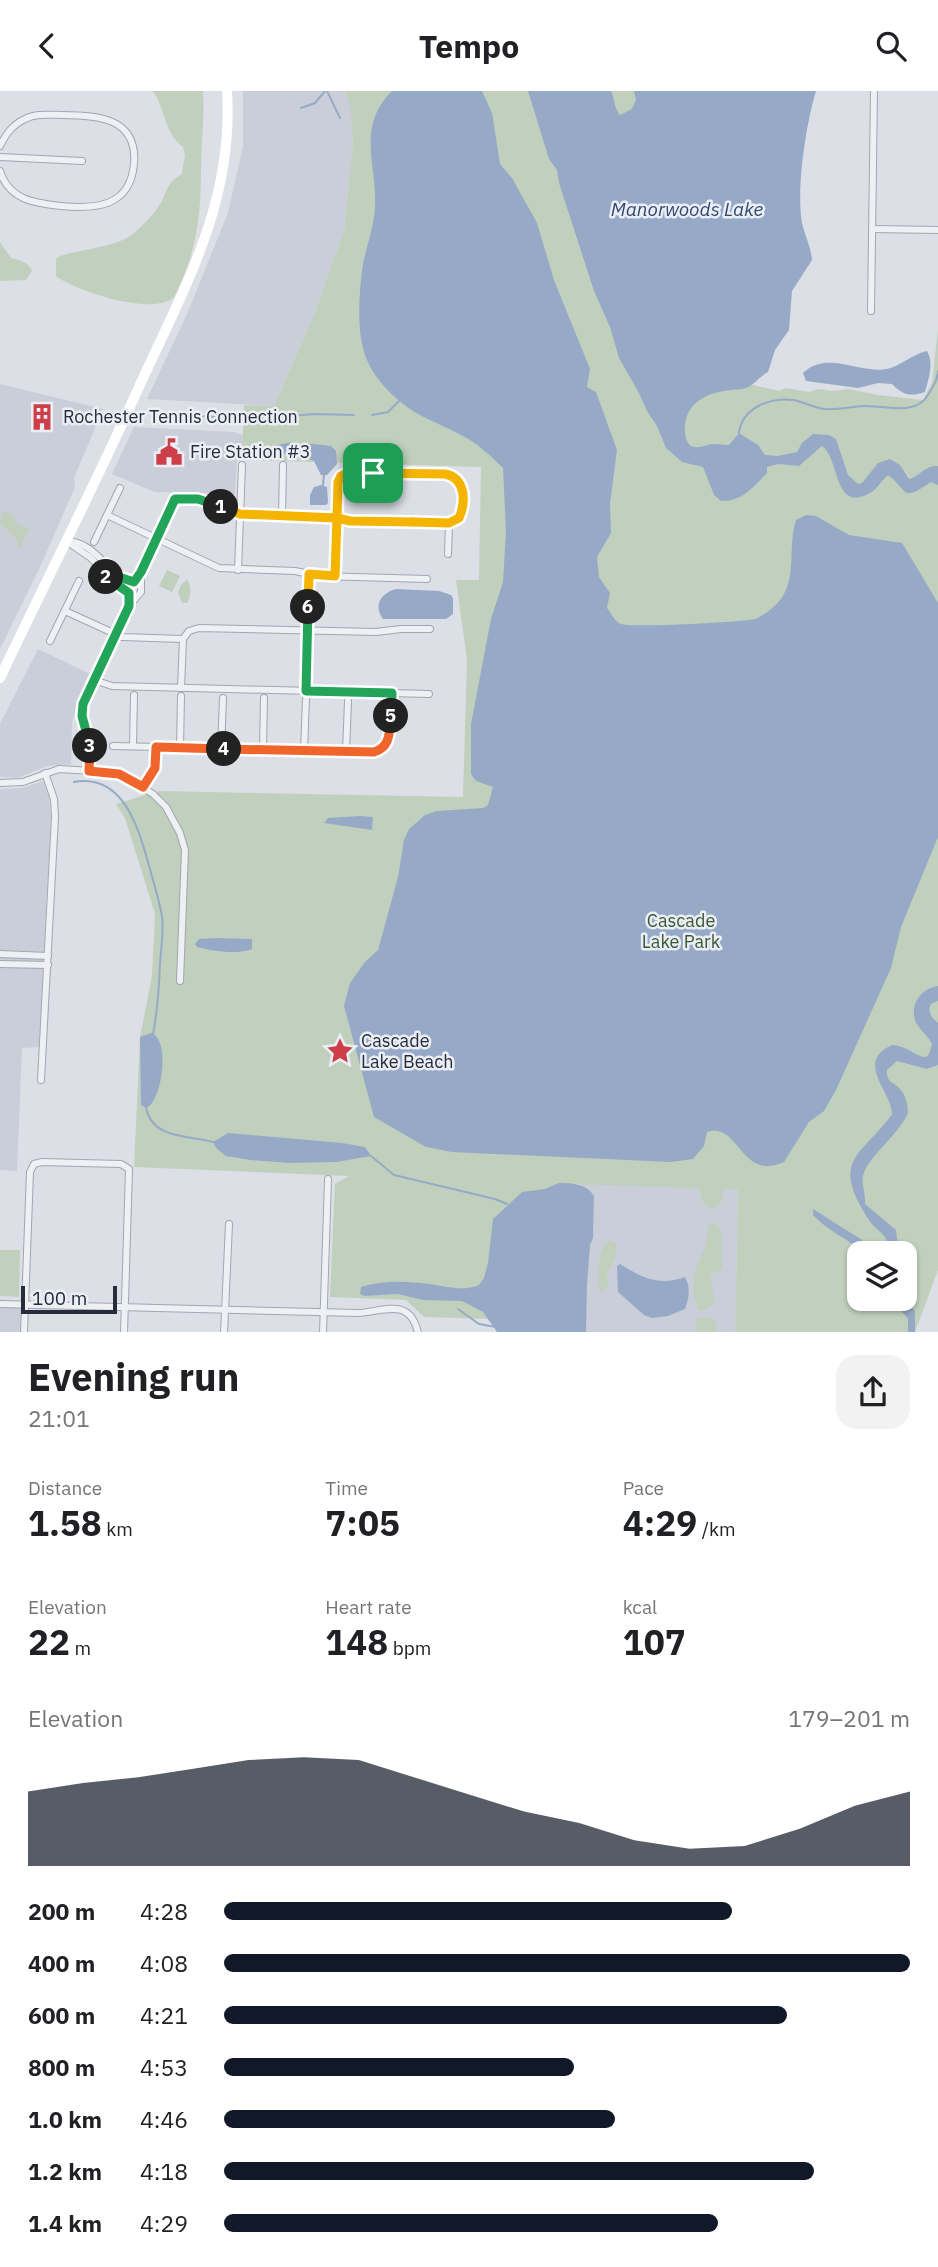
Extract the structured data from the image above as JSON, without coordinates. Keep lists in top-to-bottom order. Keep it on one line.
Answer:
{"water":["Manorwoods Lake"],"parks":["Cascade Lake Park"],"places":{"building":["Rochester Tennis Connection"],"public building":["Fire Station #3"],"place":["Cascade Lake Beach"]},"scale_bar":"100 m","page":{"header":"Tempo","pins":["1","2","6","5","3","4"],"scale":"100 m","heading":["Evening run","21:01"],"stats":[["Distance","1.58 km"],["Time","7:05"],["Pace","4:29 /km"],["Elevation","22 m"],["Heart rate","148 bpm"],["kcal","107"]],"chart":["Elevation","179–201 m"],"list":[{"name":"200 m","note":"4:28"},{"name":"400 m","note":"4:08"},{"name":"600 m","note":"4:21"},{"name":"800 m","note":"4:53"},{"name":"1.0 km","note":"4:46"},{"name":"1.2 km","note":"4:18"},{"name":"1.4 km","note":"4:29"}]}}
